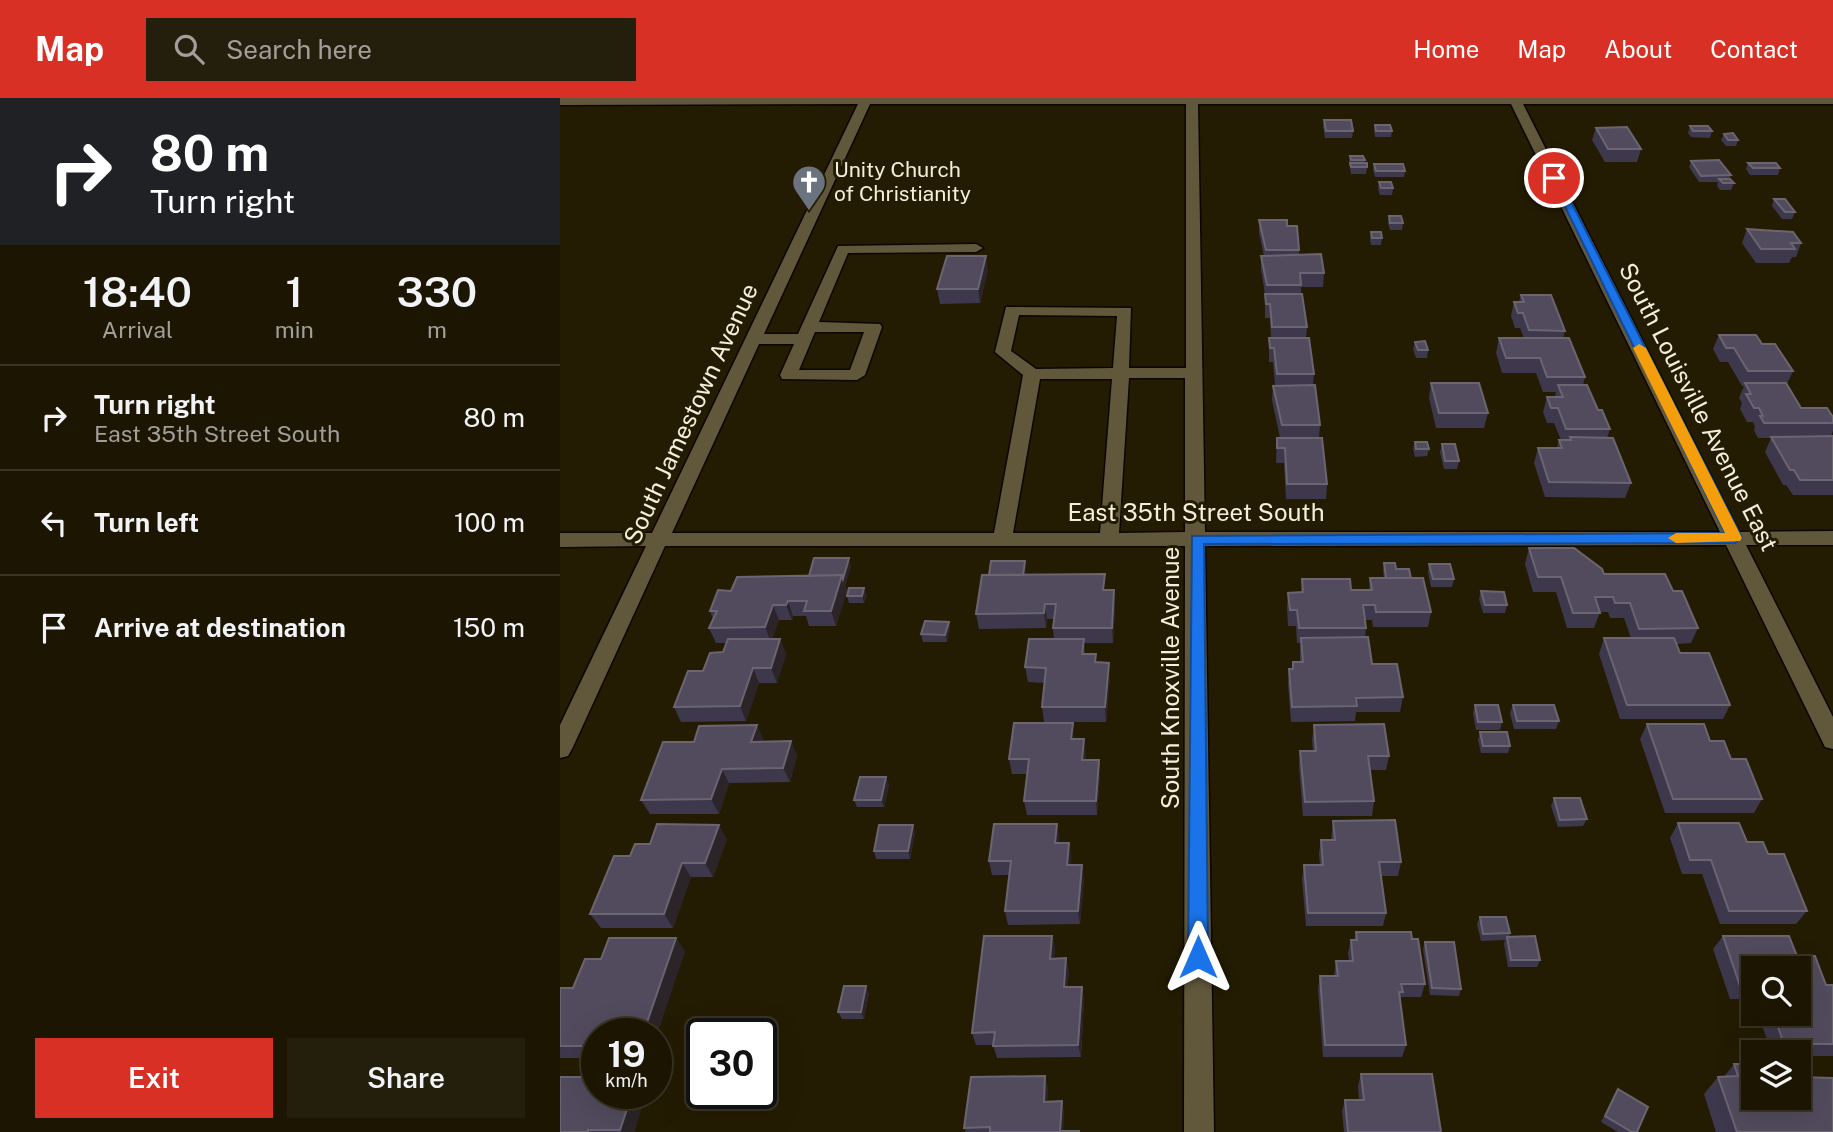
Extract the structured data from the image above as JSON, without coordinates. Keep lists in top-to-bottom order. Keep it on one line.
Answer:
{"streets":{"street":["South Louisville Avenue East","South Jamestown Avenue","East 35th Street South","South Knoxville Avenue"]},"crossings":[["South Louisville Avenue East","East 35th Street South"],["South Jamestown Avenue","East 35th Street South"],["East 35th Street South","South Knoxville Avenue"]],"places":{"church":["Unity Church of Christianity"]},"page":{"header":"Map","search":"Search here","nav":["Home","Map","About","Contact"],"turn":["80 m","Turn right"],"eta":["18:40","Arrival","1","min","330","m"],"list":[{"name":"Turn right","note":"East 35th Street South","value":"80 m"},{"name":"Turn left","value":"100 m"},{"name":"Arrive at destination","value":"150 m"}],"speed":"19 km/h","limit":"30","buttons":["Exit","Share"]}}
